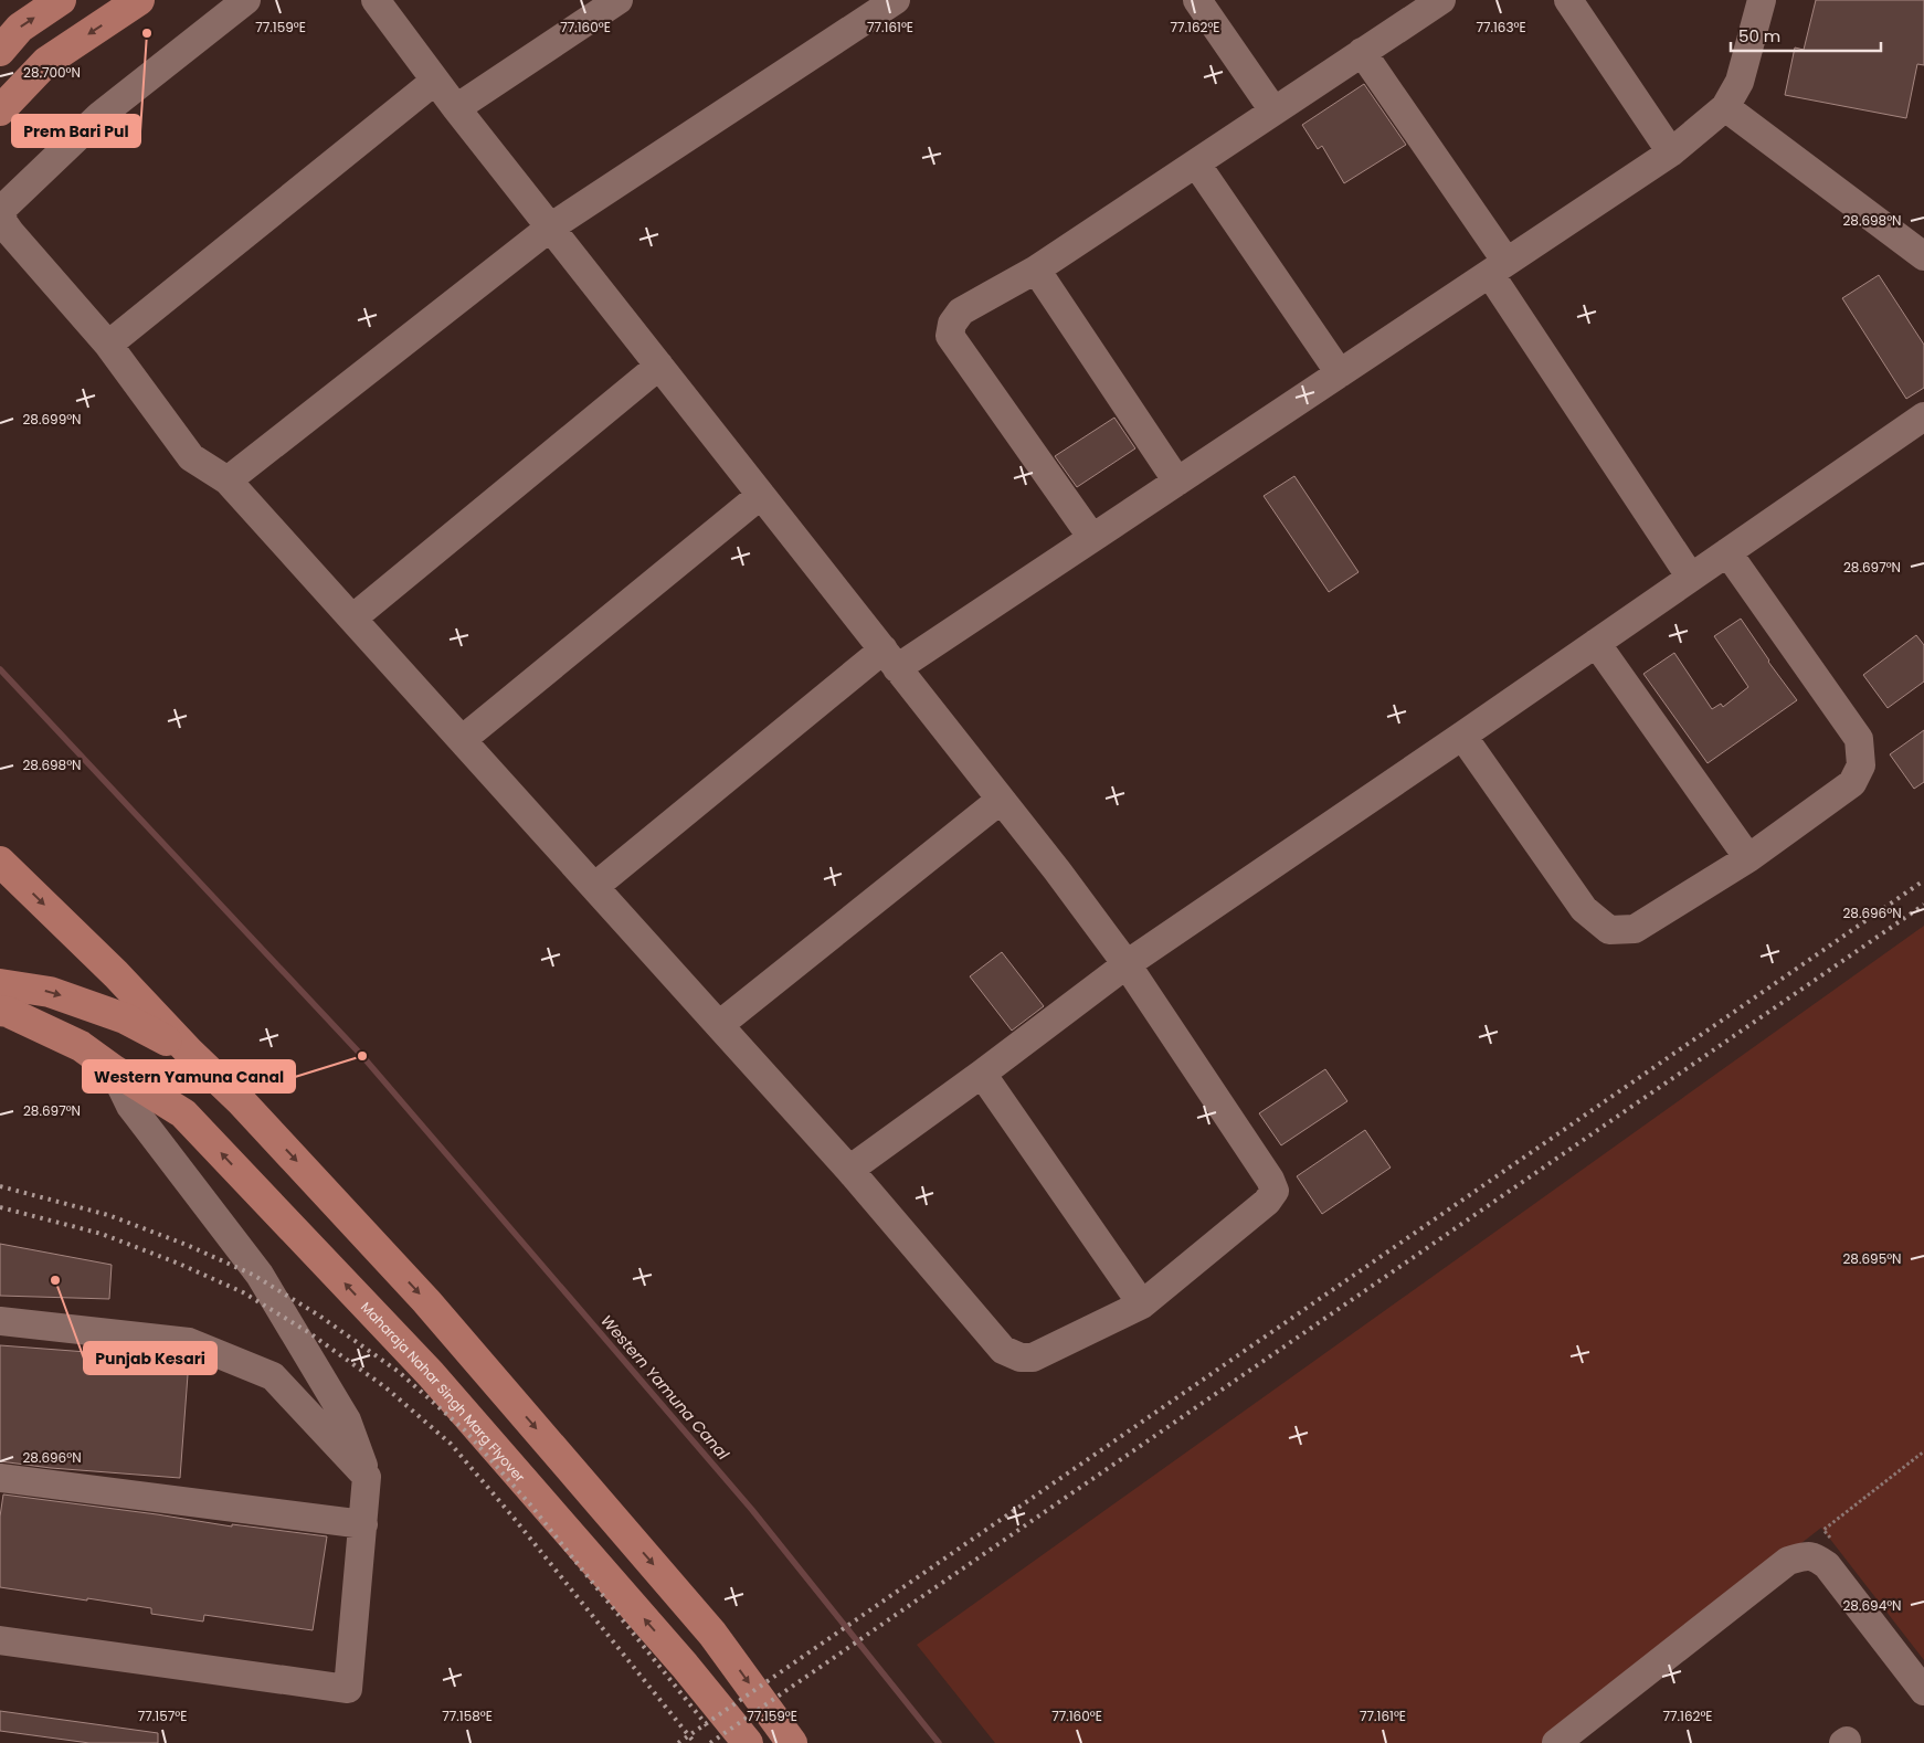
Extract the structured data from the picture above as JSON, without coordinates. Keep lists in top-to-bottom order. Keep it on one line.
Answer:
{"streets":{"main road":["Maharaja Nahar Singh Marg Flyover"]},"water":["Western Yamuna Canal"],"places":["Prem Bari Pul","Western Yamuna Canal","Punjab Kesari"],"scale_bar":"50 m","coordinates":["77.159°E","77.160°E","77.161°E","77.162°E","77.163°E","28.700°N","28.698°N","28.699°N","28.697°N","28.696°N","28.695°N","28.694°N","77.157°E","77.158°E"]}
